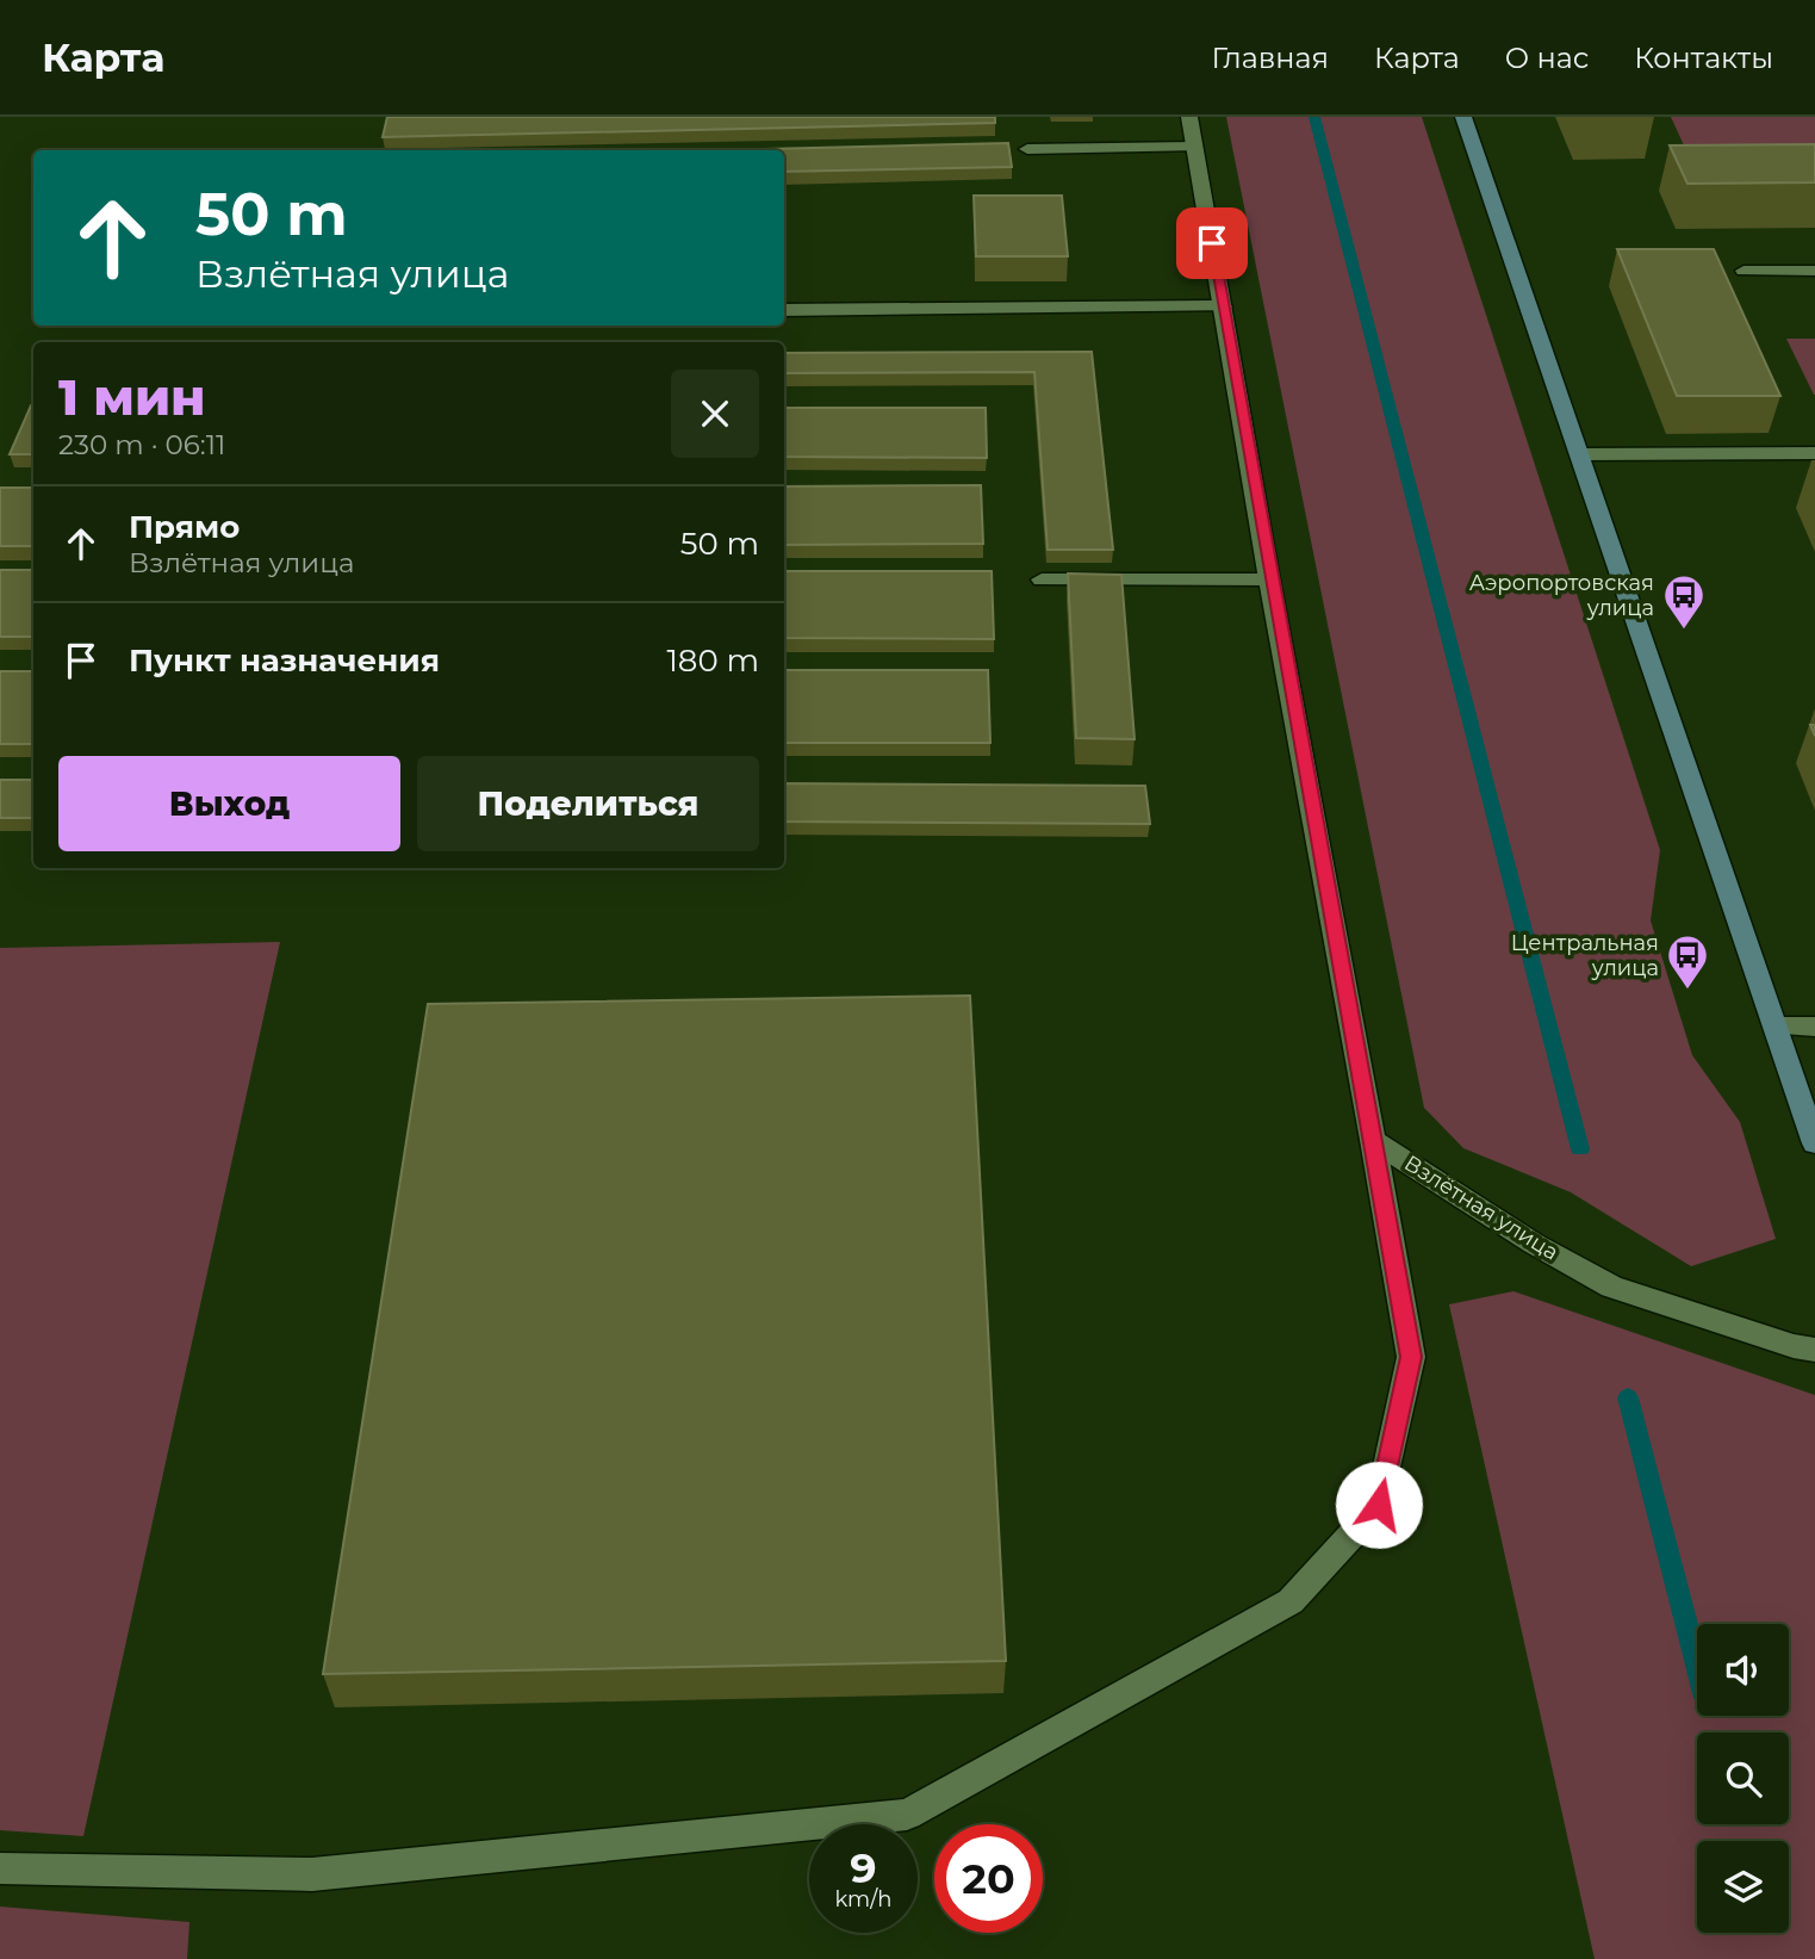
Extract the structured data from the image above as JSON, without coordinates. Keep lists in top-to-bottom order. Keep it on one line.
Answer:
{"streets":{"street":["Взлётная улица"]},"places":{"bus stop":["Аэропортовская улица","Центральная улица"]},"page":{"header":"Карта","nav":["Главная","Карта","О нас","Контакты"],"turn":["50 m","Взлётная улица"],"heading":["1 мин","230 m · 06:11"],"list":[{"name":"Прямо","note":"Взлётная улица","value":"50 m"},{"name":"Пункт назначения","value":"180 m"}],"buttons":["Выход","Поделиться"],"speed":"9 km/h","limit":"20"}}
